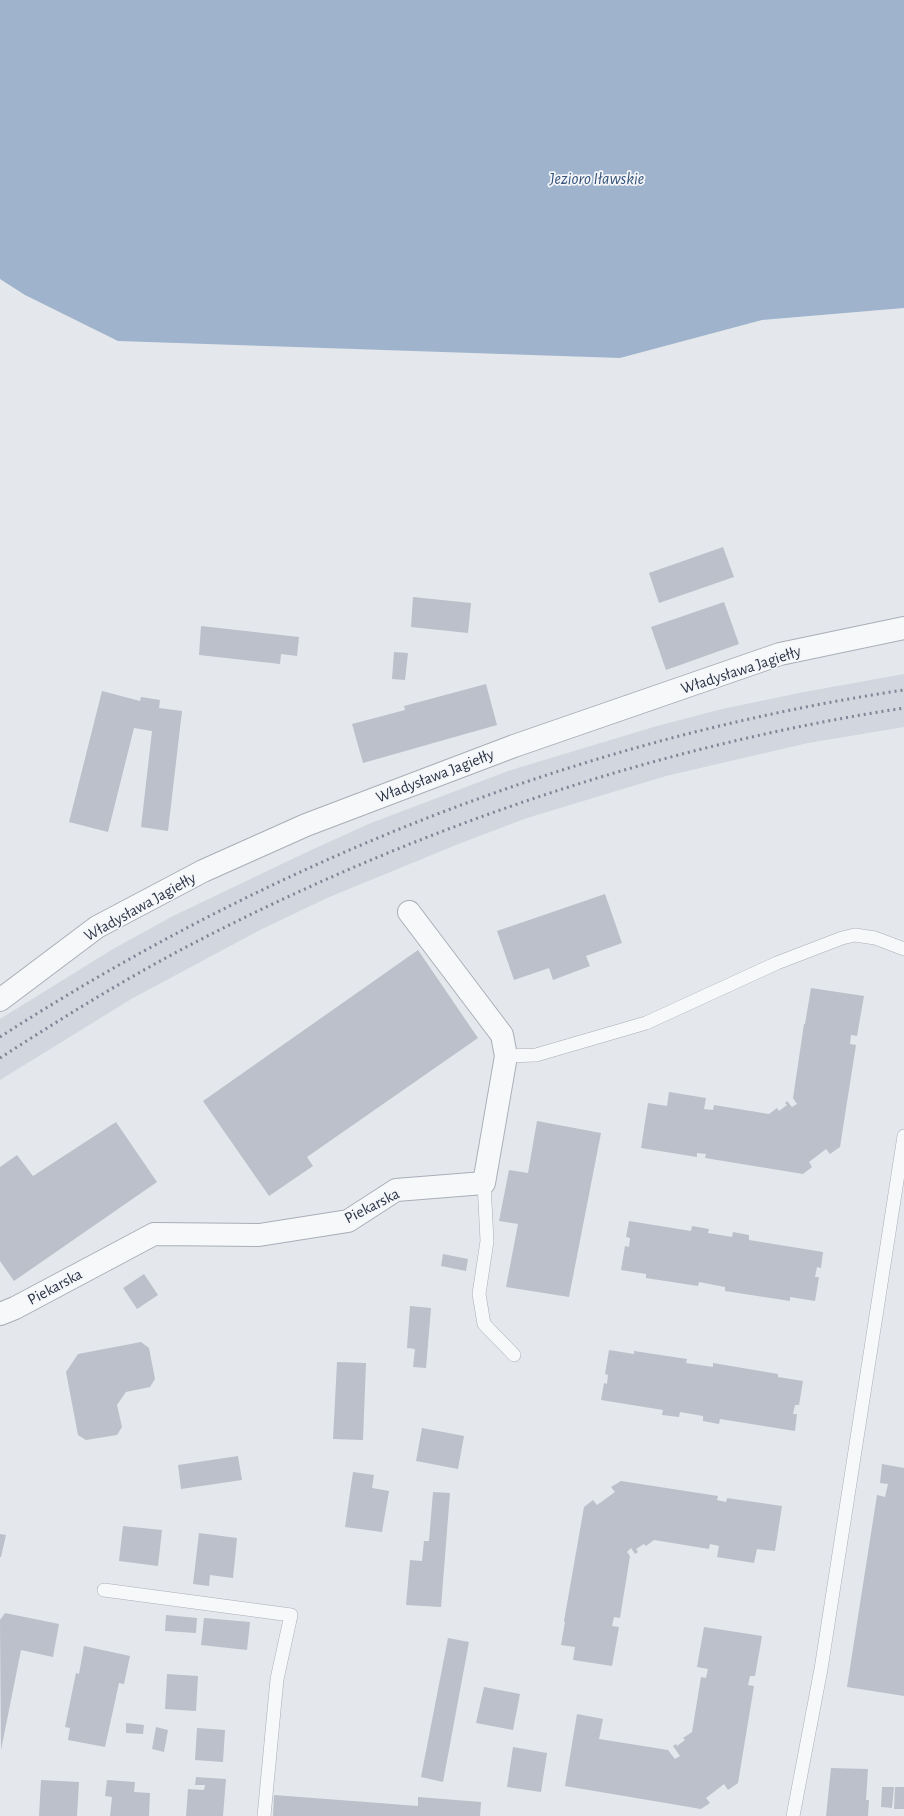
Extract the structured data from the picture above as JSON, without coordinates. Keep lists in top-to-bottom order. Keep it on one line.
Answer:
{"streets":{"street":["Władysława Jagiełły","Piekarska"]},"water":["Jezioro Iławskie"]}
